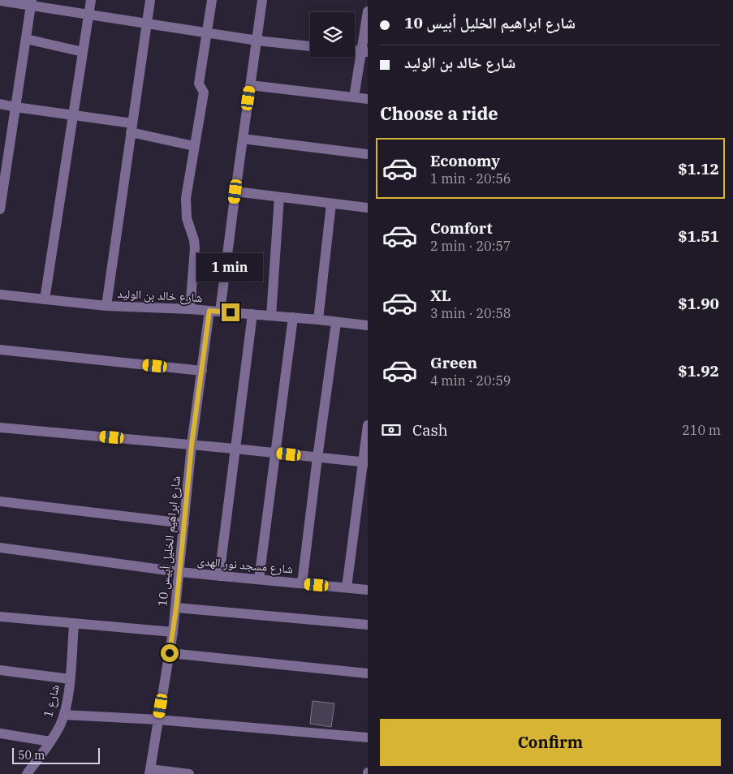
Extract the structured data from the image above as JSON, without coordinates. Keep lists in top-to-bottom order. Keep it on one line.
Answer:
{"streets":{"street":["شارع خالد بن الوليد","شارع ابراهيم الخليل أبيس 10","شارع مسجد نور الهدى","شارع 1"]},"crossings":[["شارع خالد بن الوليد","شارع ابراهيم الخليل أبيس 10"],["شارع ابراهيم الخليل أبيس 10","شارع مسجد نور الهدى"]],"scale_bar":"50 m","page":{"banner":["شارع ابراهيم الخليل أبيس 10","شارع خالد بن الوليد"],"heading":"Choose a ride","list":[{"name":"Economy","note":"1 min · 20:56","value":"$1.12"},{"name":"Comfort","note":"2 min · 20:57","value":"$1.51"},{"name":"XL","note":"3 min · 20:58","value":"$1.90"},{"name":"Green","note":"4 min · 20:59","value":"$1.92"}],"bubble":"1 min","pay":["Cash","210 m"],"buttons":"Confirm","scale":"50 m"}}
